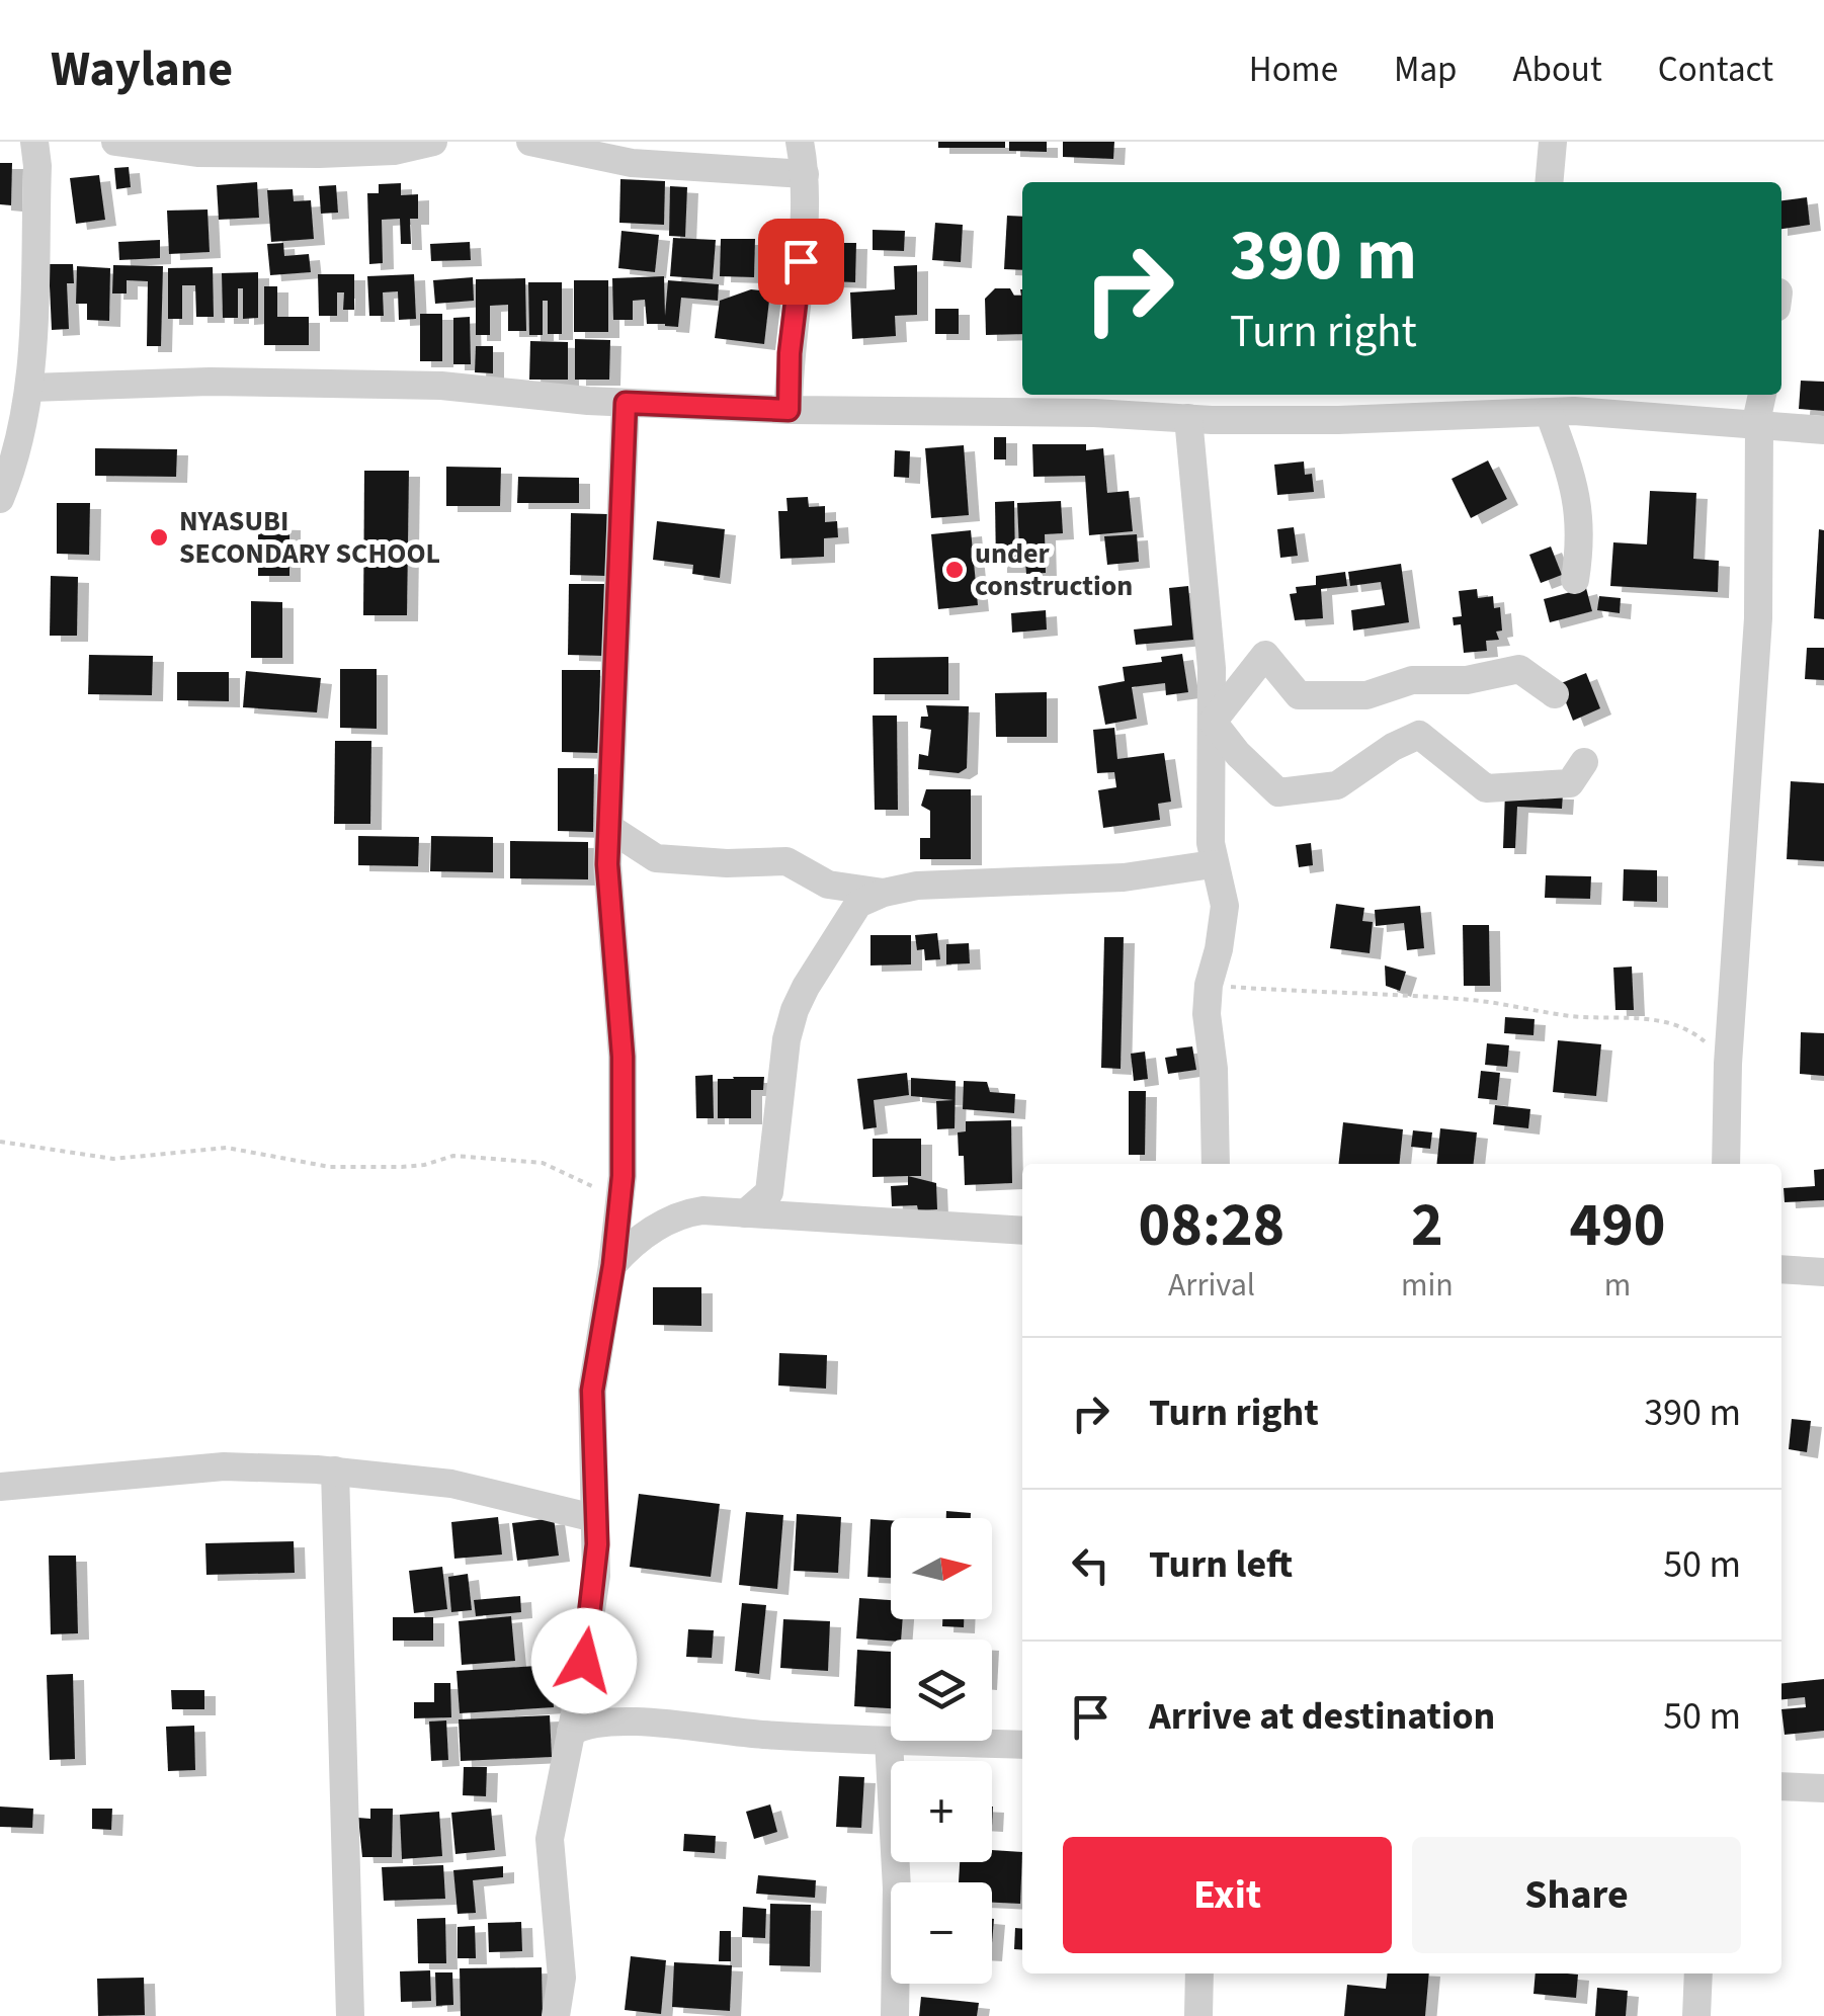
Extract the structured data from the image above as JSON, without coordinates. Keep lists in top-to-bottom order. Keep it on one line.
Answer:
{"places":["NYASUBI SECONDARY SCHOOL","under construction"],"north":"right","page":{"header":"Waylane","nav":["Home","Map","About","Contact"],"turn":["390 m","Turn right"],"eta":["08:28","Arrival","2","min","490","m"],"list":[{"name":"Turn right","value":"390 m"},{"name":"Turn left","value":"50 m"},{"name":"Arrive at destination","value":"50 m"}],"map_buttons":["+","−"],"buttons":["Exit","Share"]}}
